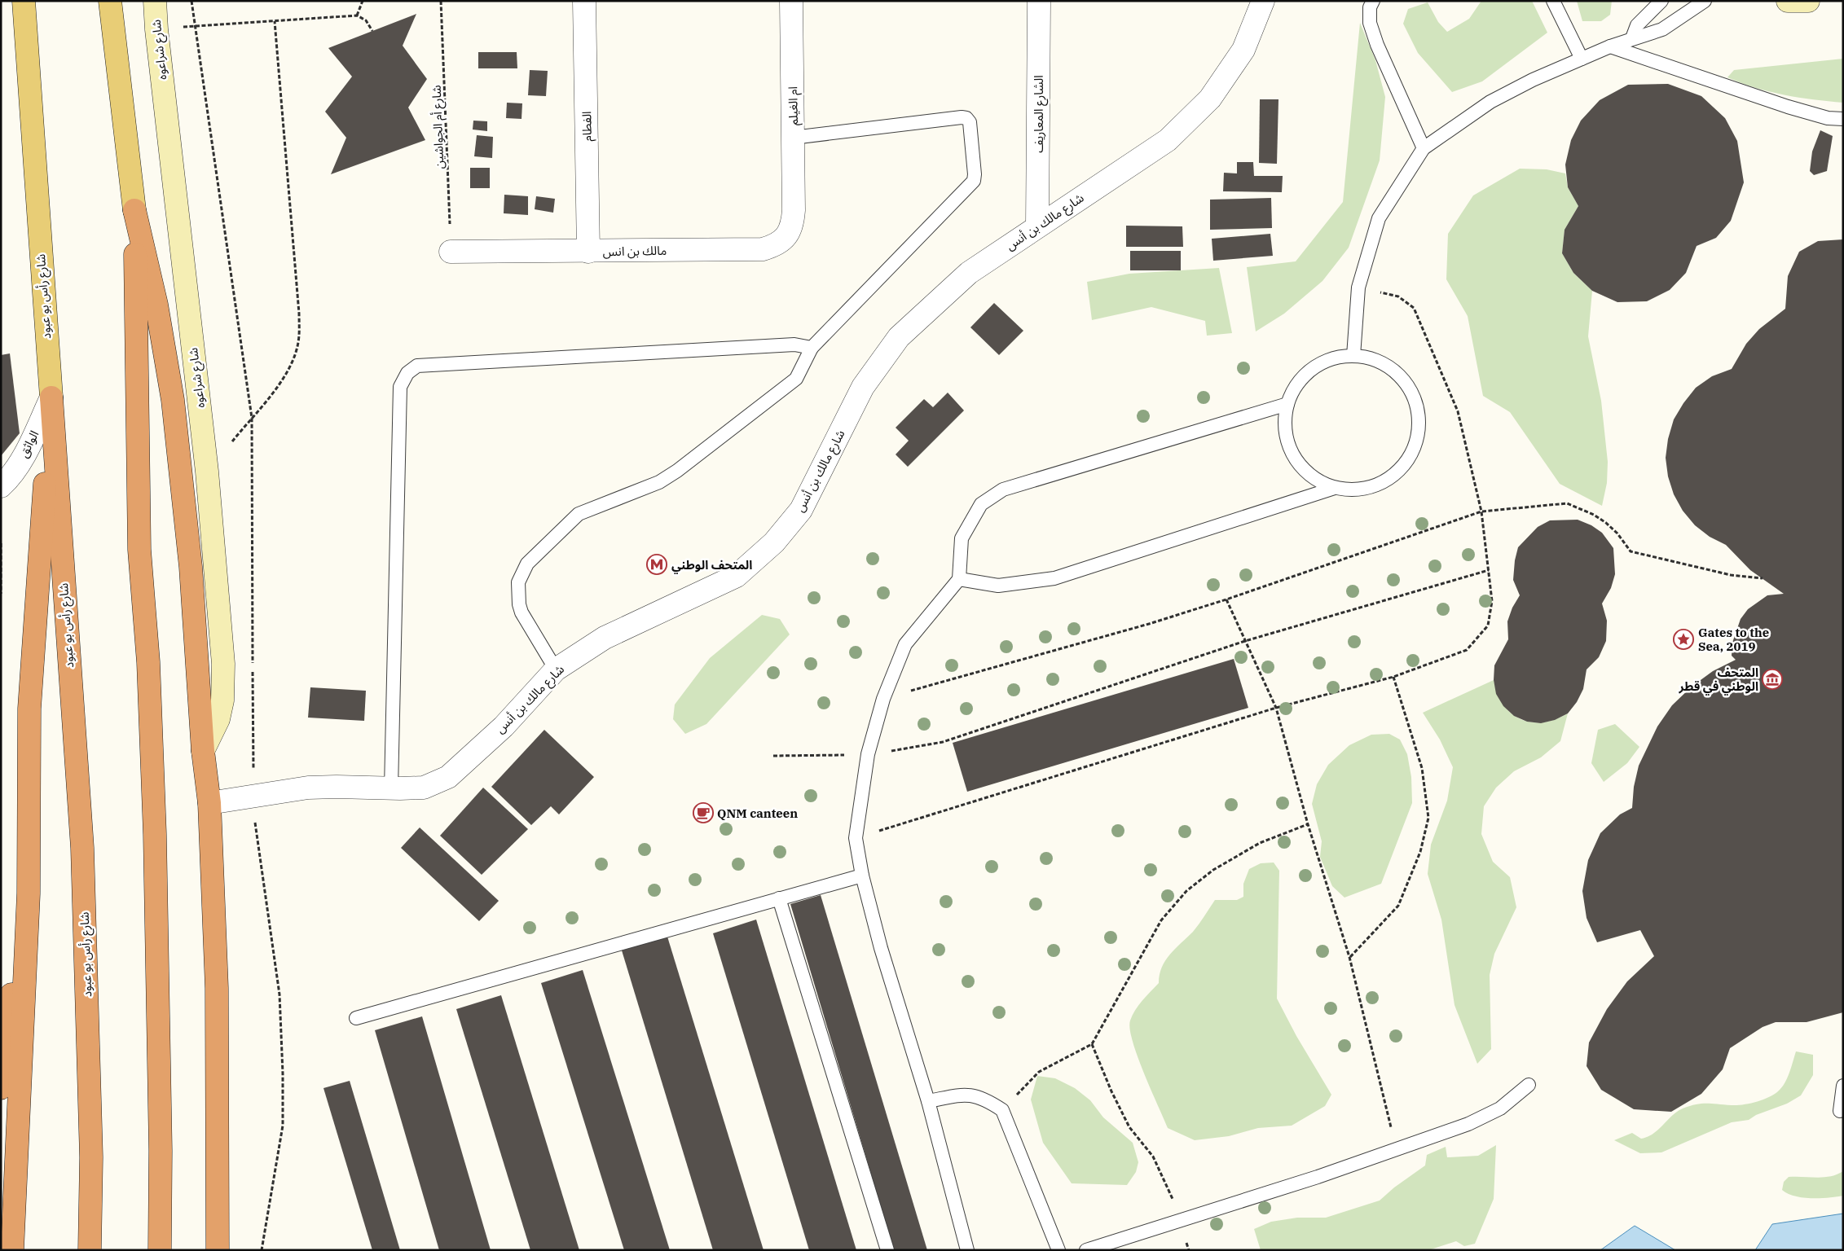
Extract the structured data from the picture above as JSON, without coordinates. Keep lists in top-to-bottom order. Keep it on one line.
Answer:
{"streets":{"highway":["شارع رأس بو عبود"],"street":["شارع شراعوه","ام الغيلم","الشارع المعاريف","الفطام","شارع مالك بن أنس","مالك بن انس","الواثق"],"path":["شارع أم الجواشين"]},"crossings":[["ام الغيلم","مالك بن انس"],["الشارع المعاريف","شارع مالك بن أنس"],["الفطام","مالك بن انس"],["شارع أم الجواشين","مالك بن انس"],["شارع رأس بو عبود","الواثق"]],"places":{"metro station":["المتحف الوطني"],"place":["Gates to the Sea, 2019"],"museum":["المتحف الوطني في قطر"],"cafe":["QNM canteen"]}}
